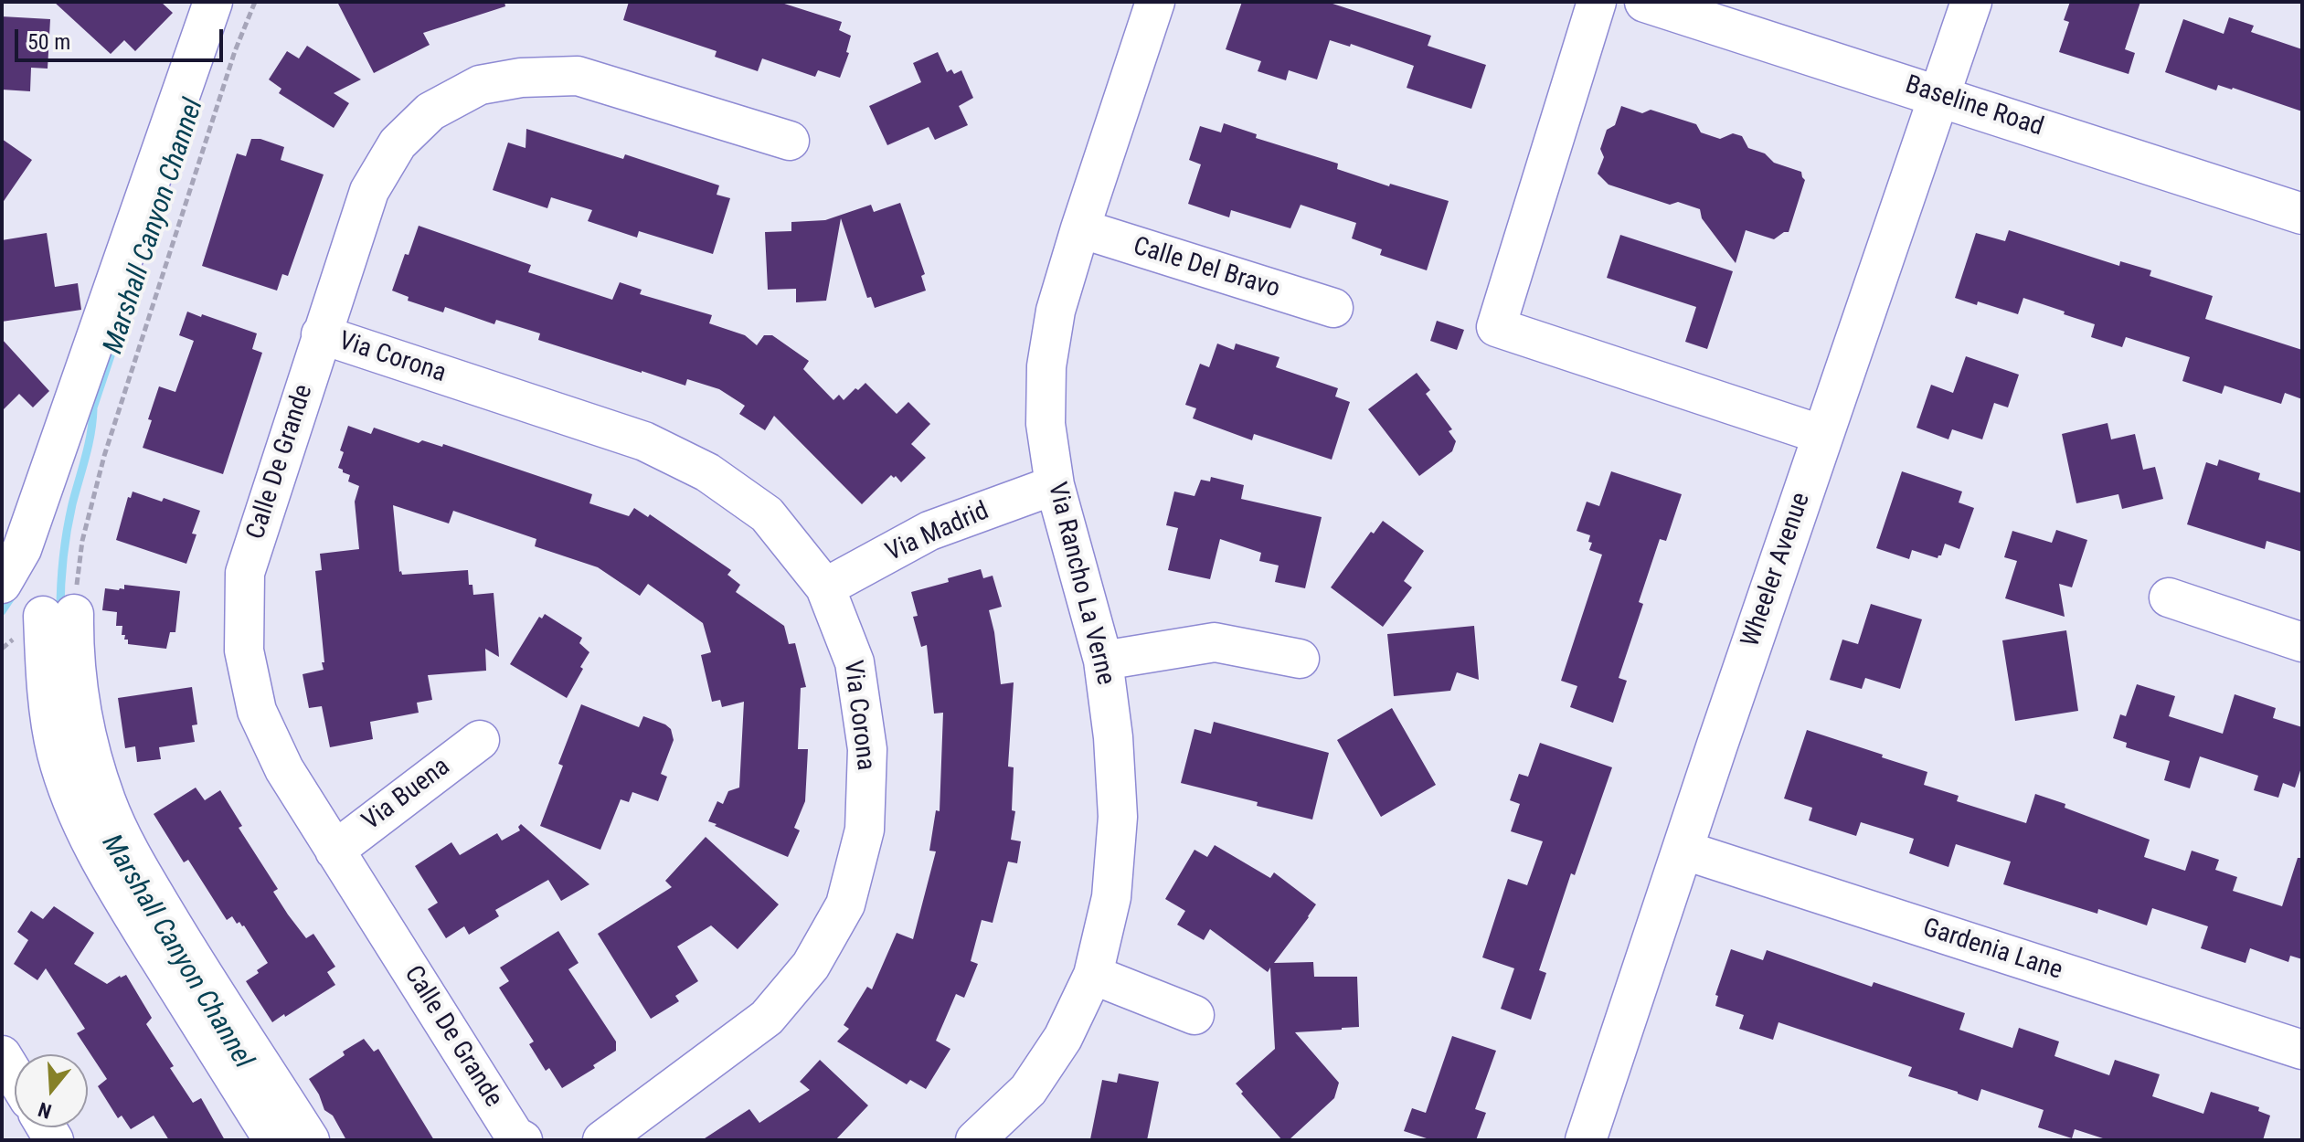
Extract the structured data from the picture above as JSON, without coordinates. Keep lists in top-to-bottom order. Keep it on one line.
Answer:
{"streets":{"main road":["Baseline Road","Wheeler Avenue"],"street":["Calle Del Bravo","Via Corona","Calle De Grande","Via Madrid","Via Rancho La Verne","Via Buena","Gardenia Lane"]},"crossings":[["Baseline Road","Wheeler Avenue"],["Calle Del Bravo","Via Rancho La Verne"],["Via Corona","Calle De Grande"],["Via Corona","Via Madrid"],["Calle De Grande","Via Buena"],["Via Madrid","Via Rancho La Verne"],["Wheeler Avenue","Gardenia Lane"]],"water":["Marshall Canyon Channel"],"scale_bar":"50 m","north":"bottom"}
